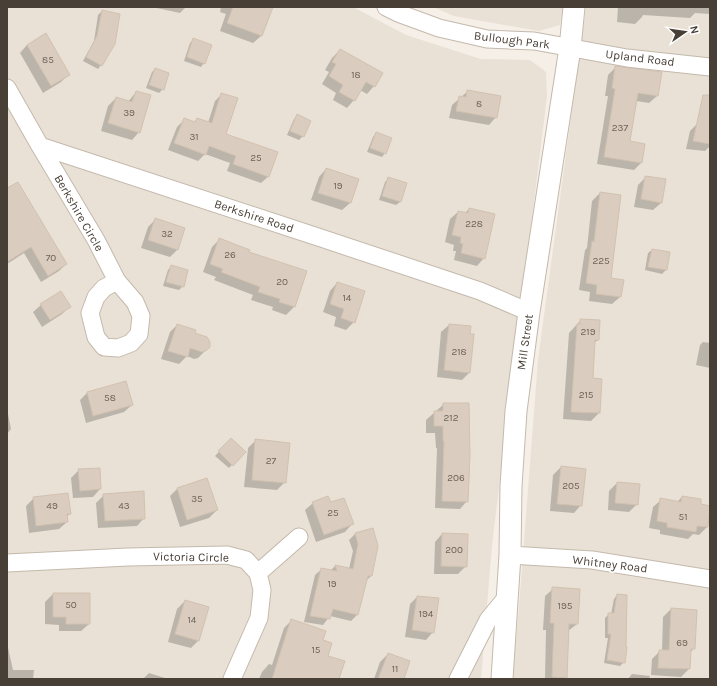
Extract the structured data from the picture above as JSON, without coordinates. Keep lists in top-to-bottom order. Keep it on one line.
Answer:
{"streets":{"street":["Bullough Park","Upland Road","Berkshire Circle","Berkshire Road","Mill Street","Victoria Circle","Whitney Road"]},"crossings":[["Bullough Park","Upland Road"],["Bullough Park","Mill Street"],["Upland Road","Mill Street"],["Berkshire Circle","Berkshire Road"],["Berkshire Road","Mill Street"],["Mill Street","Whitney Road"]],"house_numbers":["85","18","8","39","237","31","25","19","228","32","26","70","225","20","14","219","218","215","58","212","27","206","205","35","49","43","25","51","200","19","50","195","194","14","69","15","11"],"north":"right"}
